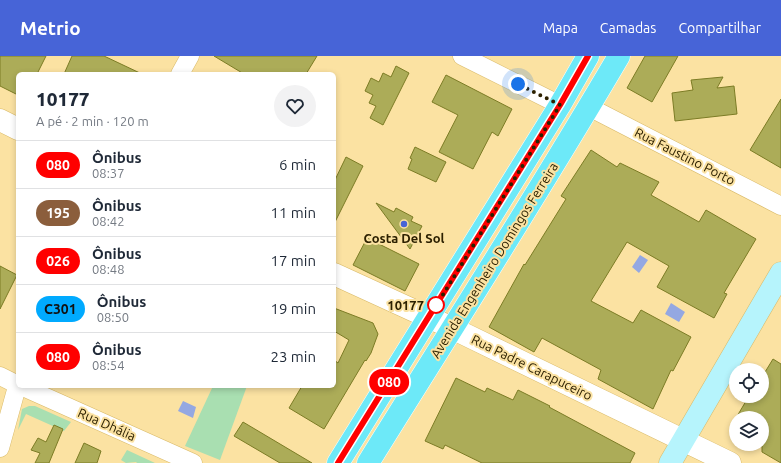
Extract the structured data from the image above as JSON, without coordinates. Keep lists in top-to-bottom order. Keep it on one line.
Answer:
{"streets":{"main road":["Avenida Engenheiro Domingos Ferreira"],"street":["Rua Faustino Porto","Rua Padre Carapuceiro","Rua Dhália"]},"crossings":[["Rua Faustino Porto","Avenida Engenheiro Domingos Ferreira"],["Avenida Engenheiro Domingos Ferreira","Rua Padre Carapuceiro"]],"places":["Costa Del Sol","10177"],"lines":["bus line 080"],"page":{"header":"Metrio","nav":["Mapa","Camadas","Compartilhar"],"on_map":"080","heading":["10177","A pé · 2 min · 120 m"],"list":[{"mark":"080","name":"Ônibus","note":"08:37","value":"6 min"},{"mark":"195","name":"Ônibus","note":"08:42","value":"11 min"},{"mark":"026","name":"Ônibus","note":"08:48","value":"17 min"},{"mark":"C301","name":"Ônibus","note":"08:50","value":"19 min"},{"mark":"080","name":"Ônibus","note":"08:54","value":"23 min"}]}}
